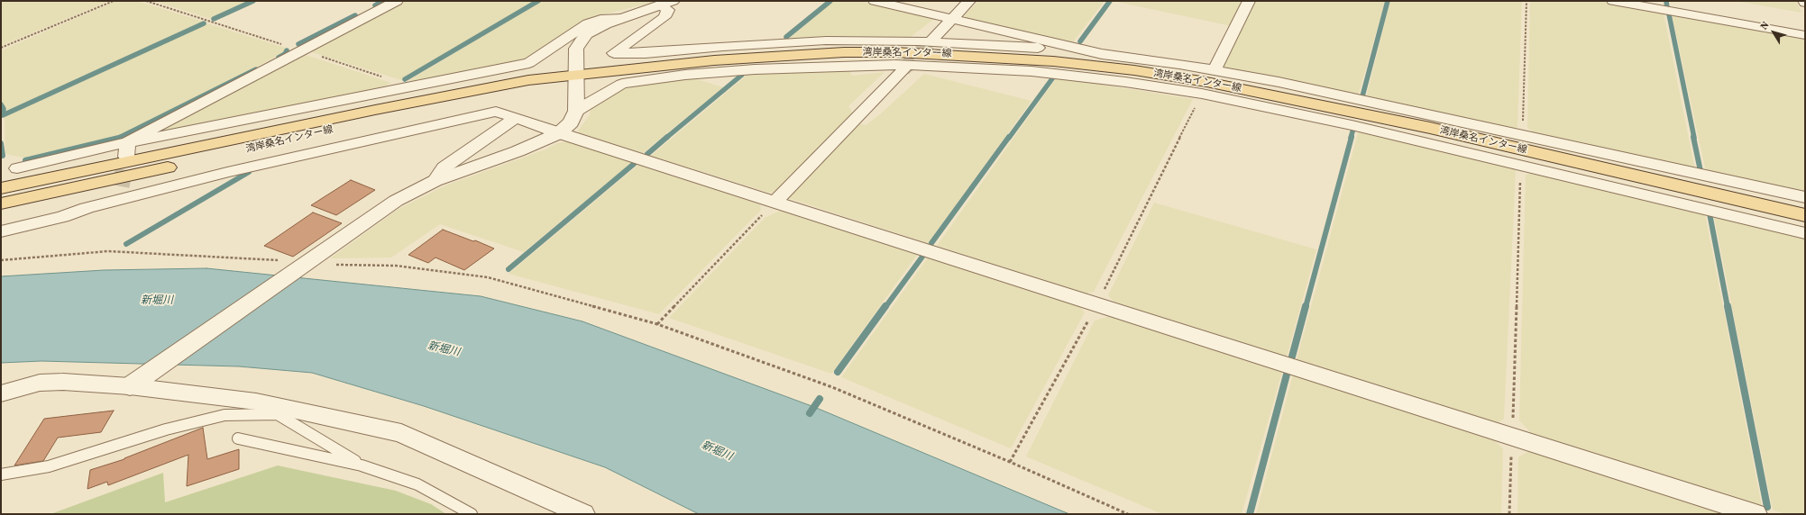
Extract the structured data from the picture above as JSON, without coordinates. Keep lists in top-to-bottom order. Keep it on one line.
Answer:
{"streets":{"main road":["湾岸桑名インター線"]},"water":["新堀川"],"north":"top left"}
